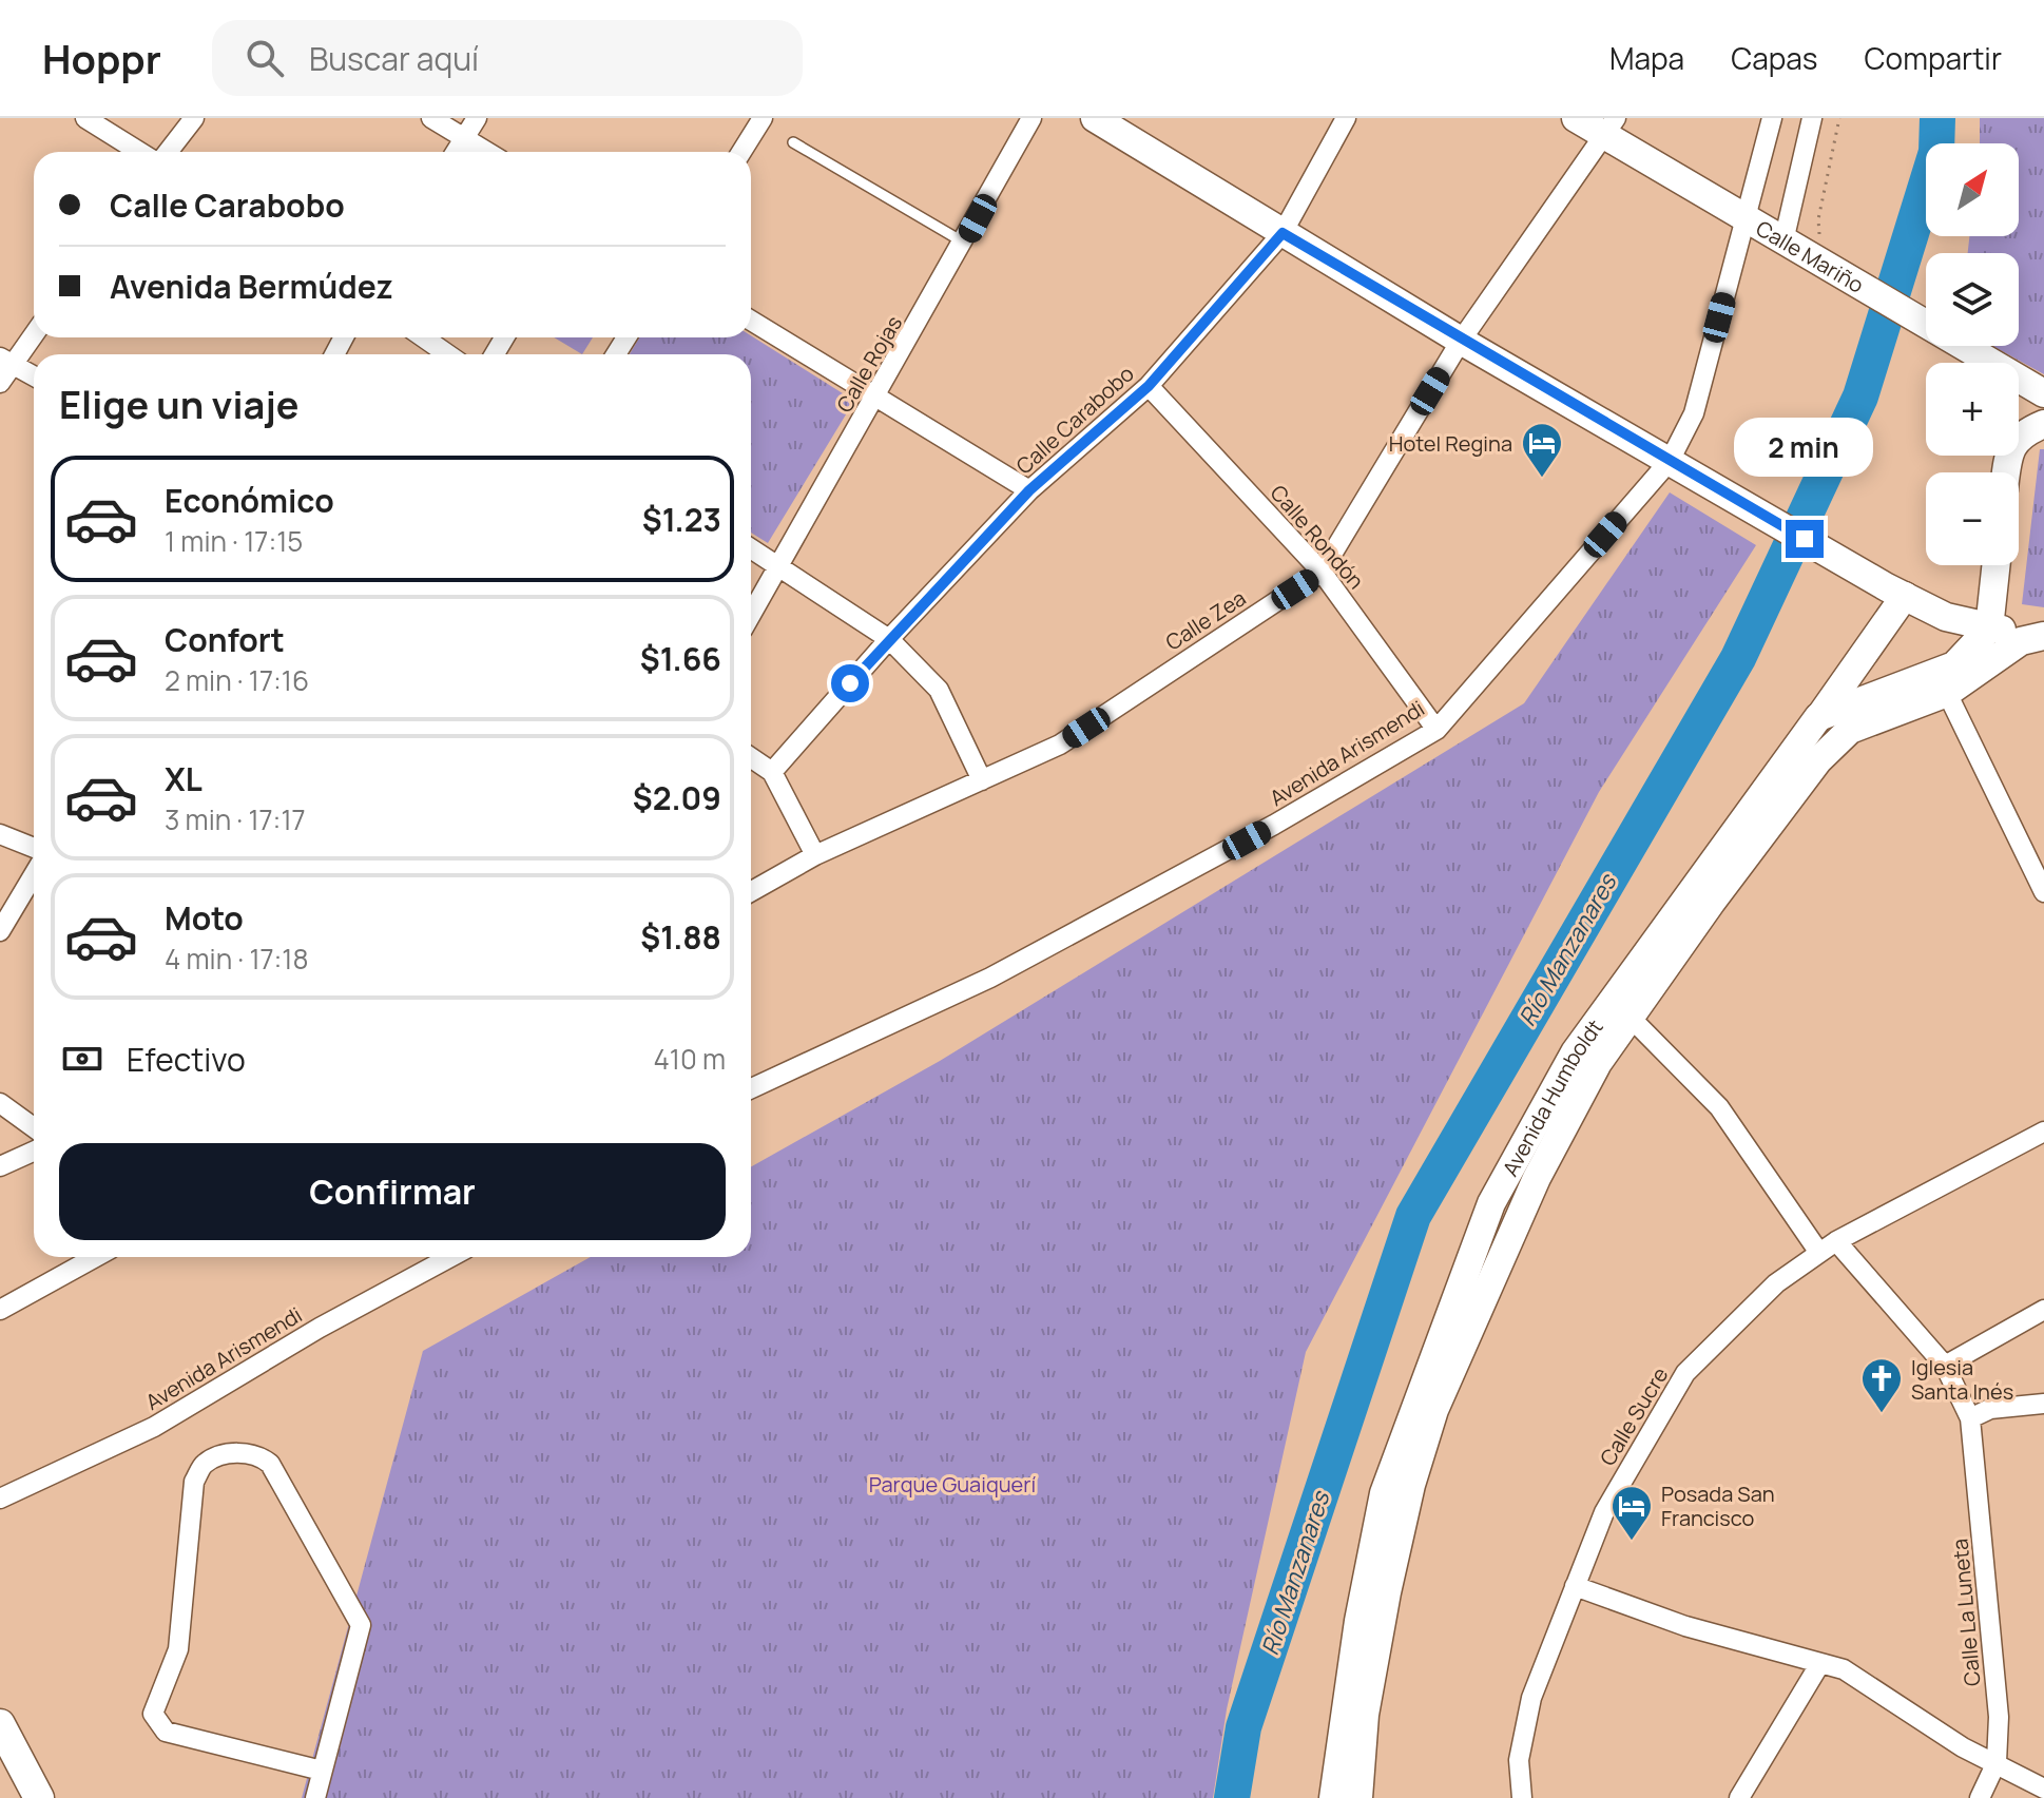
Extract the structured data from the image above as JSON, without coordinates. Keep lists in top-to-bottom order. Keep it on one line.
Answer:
{"streets":{"main road":["Calle Mariño","Avenida Humboldt"],"street":["Calle Rojas","Calle Carabobo","Calle Rondón","Calle Zea","Avenida Arismendi","Calle Sucre","Calle La Luneta"]},"crossings":[["Calle Mariño","Calle Zea"],["Calle Mariño","Avenida Arismendi"],["Calle Carabobo","Calle Rondón"],["Calle Rondón","Calle Zea"],["Calle Rondón","Avenida Arismendi"]],"water":["Río Manzanares"],"parks":["Parque Guaiquerí"],"places":{"hotel":["Hotel Regina","Posada San Francisco"],"church":["Iglesia Santa Inés"]},"north":"top right","page":{"header":"Hoppr","search":"Buscar aquí","nav":["Mapa","Capas","Compartir"],"map_buttons":["+","−"],"banner":["Calle Carabobo","Avenida Bermúdez"],"heading":"Elige un viaje","bubble":"2 min","list":[{"name":"Económico","note":"1 min · 17:15","value":"$1.23"},{"name":"Confort","note":"2 min · 17:16","value":"$1.66"},{"name":"XL","note":"3 min · 17:17","value":"$2.09"},{"name":"Moto","note":"4 min · 17:18","value":"$1.88"}],"pay":["Efectivo","410 m"],"buttons":"Confirmar"}}
